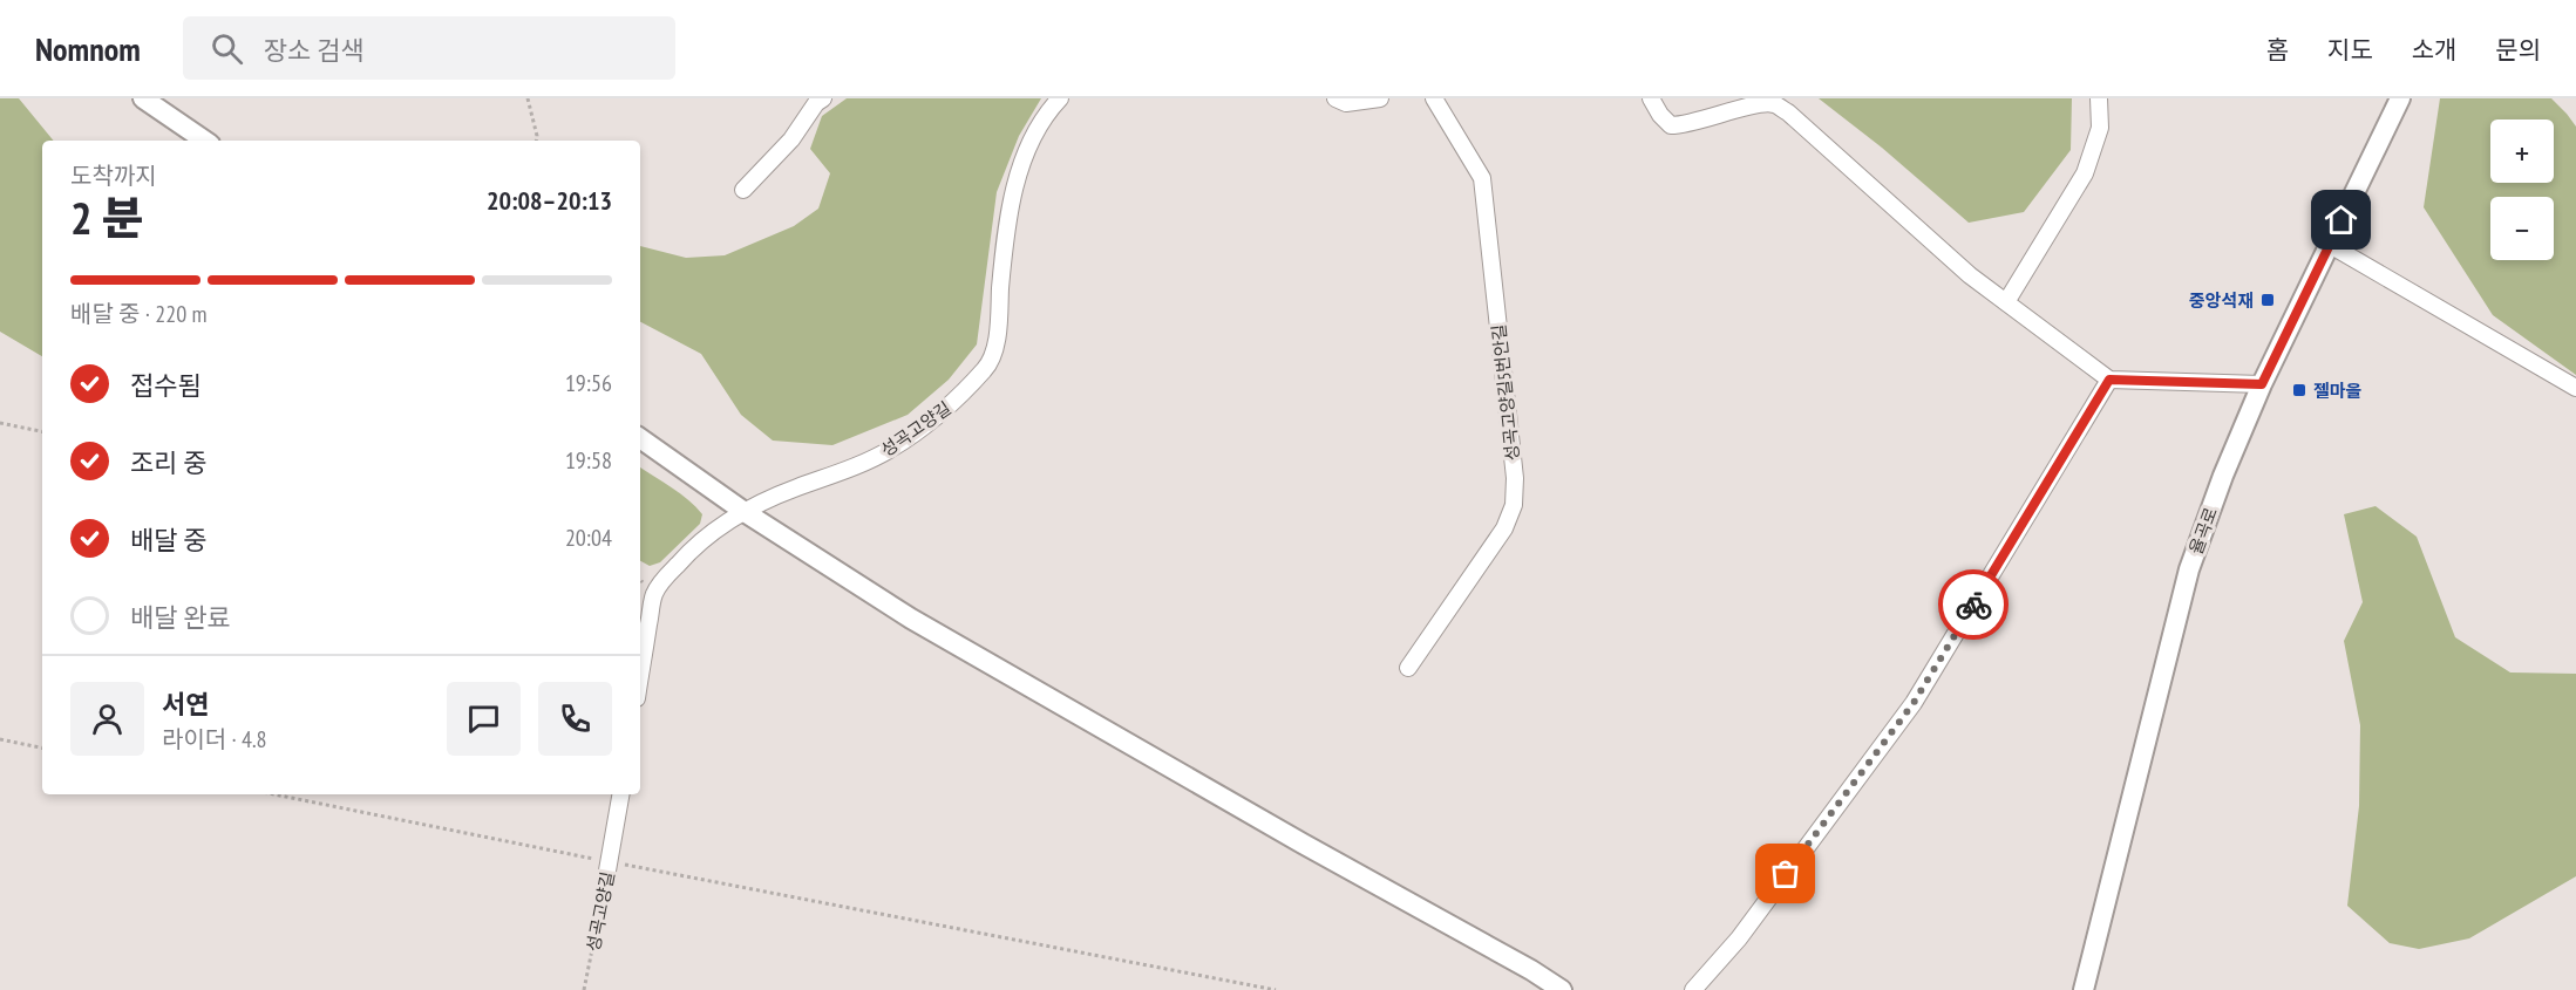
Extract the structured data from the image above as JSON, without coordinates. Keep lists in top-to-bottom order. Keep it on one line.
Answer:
{"streets":{"street":["성곡고양길5번안길","성곡고양길","율곡로"]},"places":{"transit":["중앙석재","젤마을"]},"page":{"header":"Nomnom","search":"장소 검색","nav":["홈","지도","소개","문의"],"map_buttons":["+","−"],"heading":["2 분","도착까지","20:08–20:13"],"panel":["서연","라이더 · 4.8"],"bar":"배달 중 · 220 m","list":[["접수됨","19:56"],["조리 중","19:58"],["배달 중","20:04"],"배달 완료"]}}
